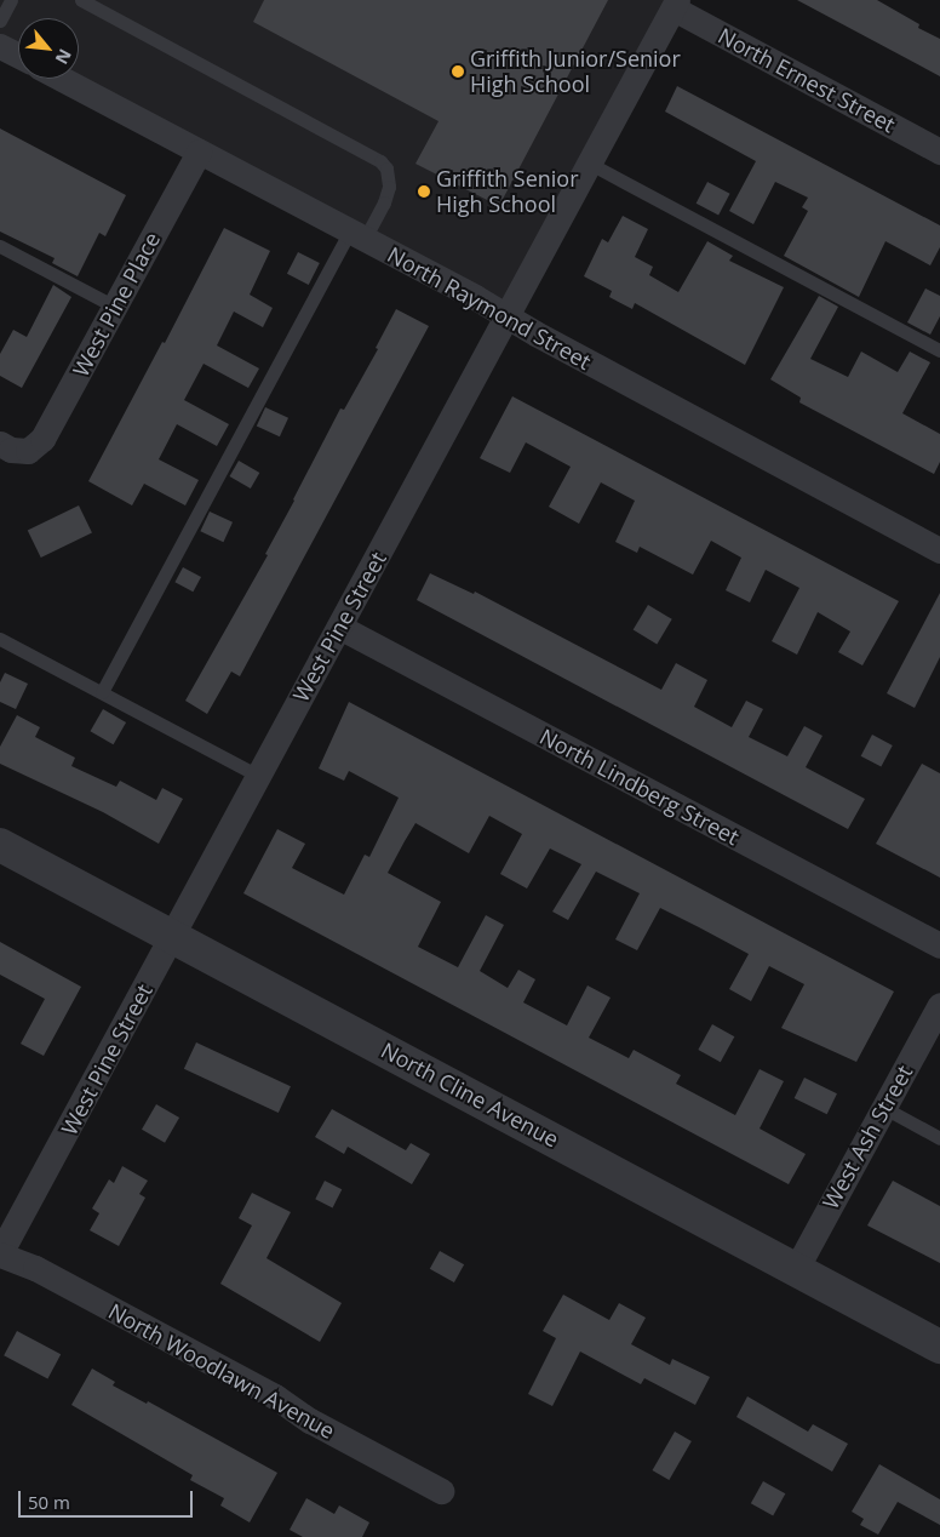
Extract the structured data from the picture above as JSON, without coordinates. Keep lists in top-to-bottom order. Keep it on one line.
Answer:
{"streets":{"street":["North Ernest Street","West Pine Place","North Raymond Street","West Pine Street","North Lindberg Street","North Cline Avenue","West Ash Street","North Woodlawn Avenue"]},"crossings":[["North Ernest Street","West Pine Street"],["West Pine Place","North Raymond Street"],["North Raymond Street","West Pine Street"],["West Pine Street","North Lindberg Street"],["West Pine Street","North Cline Avenue"],["West Pine Street","North Woodlawn Avenue"],["North Cline Avenue","West Ash Street"]],"places":["Griffith Junior/Senior High School","Griffith Senior High School"],"scale_bar":"50 m","north":"bottom right"}
